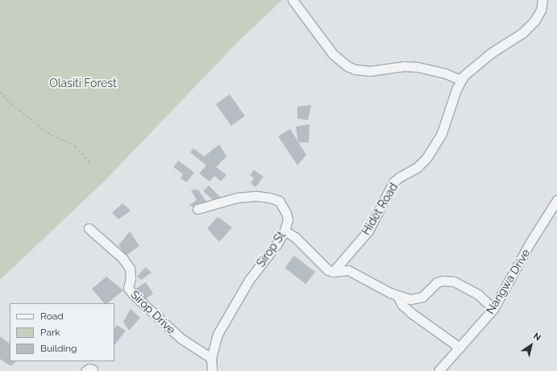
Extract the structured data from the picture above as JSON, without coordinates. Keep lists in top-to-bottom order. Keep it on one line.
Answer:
{"streets":{"street":["Hidet Road","Sirop St","Nangwa Drive","Sirop Drive"]},"crossings":[["Sirop St","Sirop Drive"]],"parks":["Olasiti Forest"],"legend":["Road","Park","Building"],"north":"top right"}
